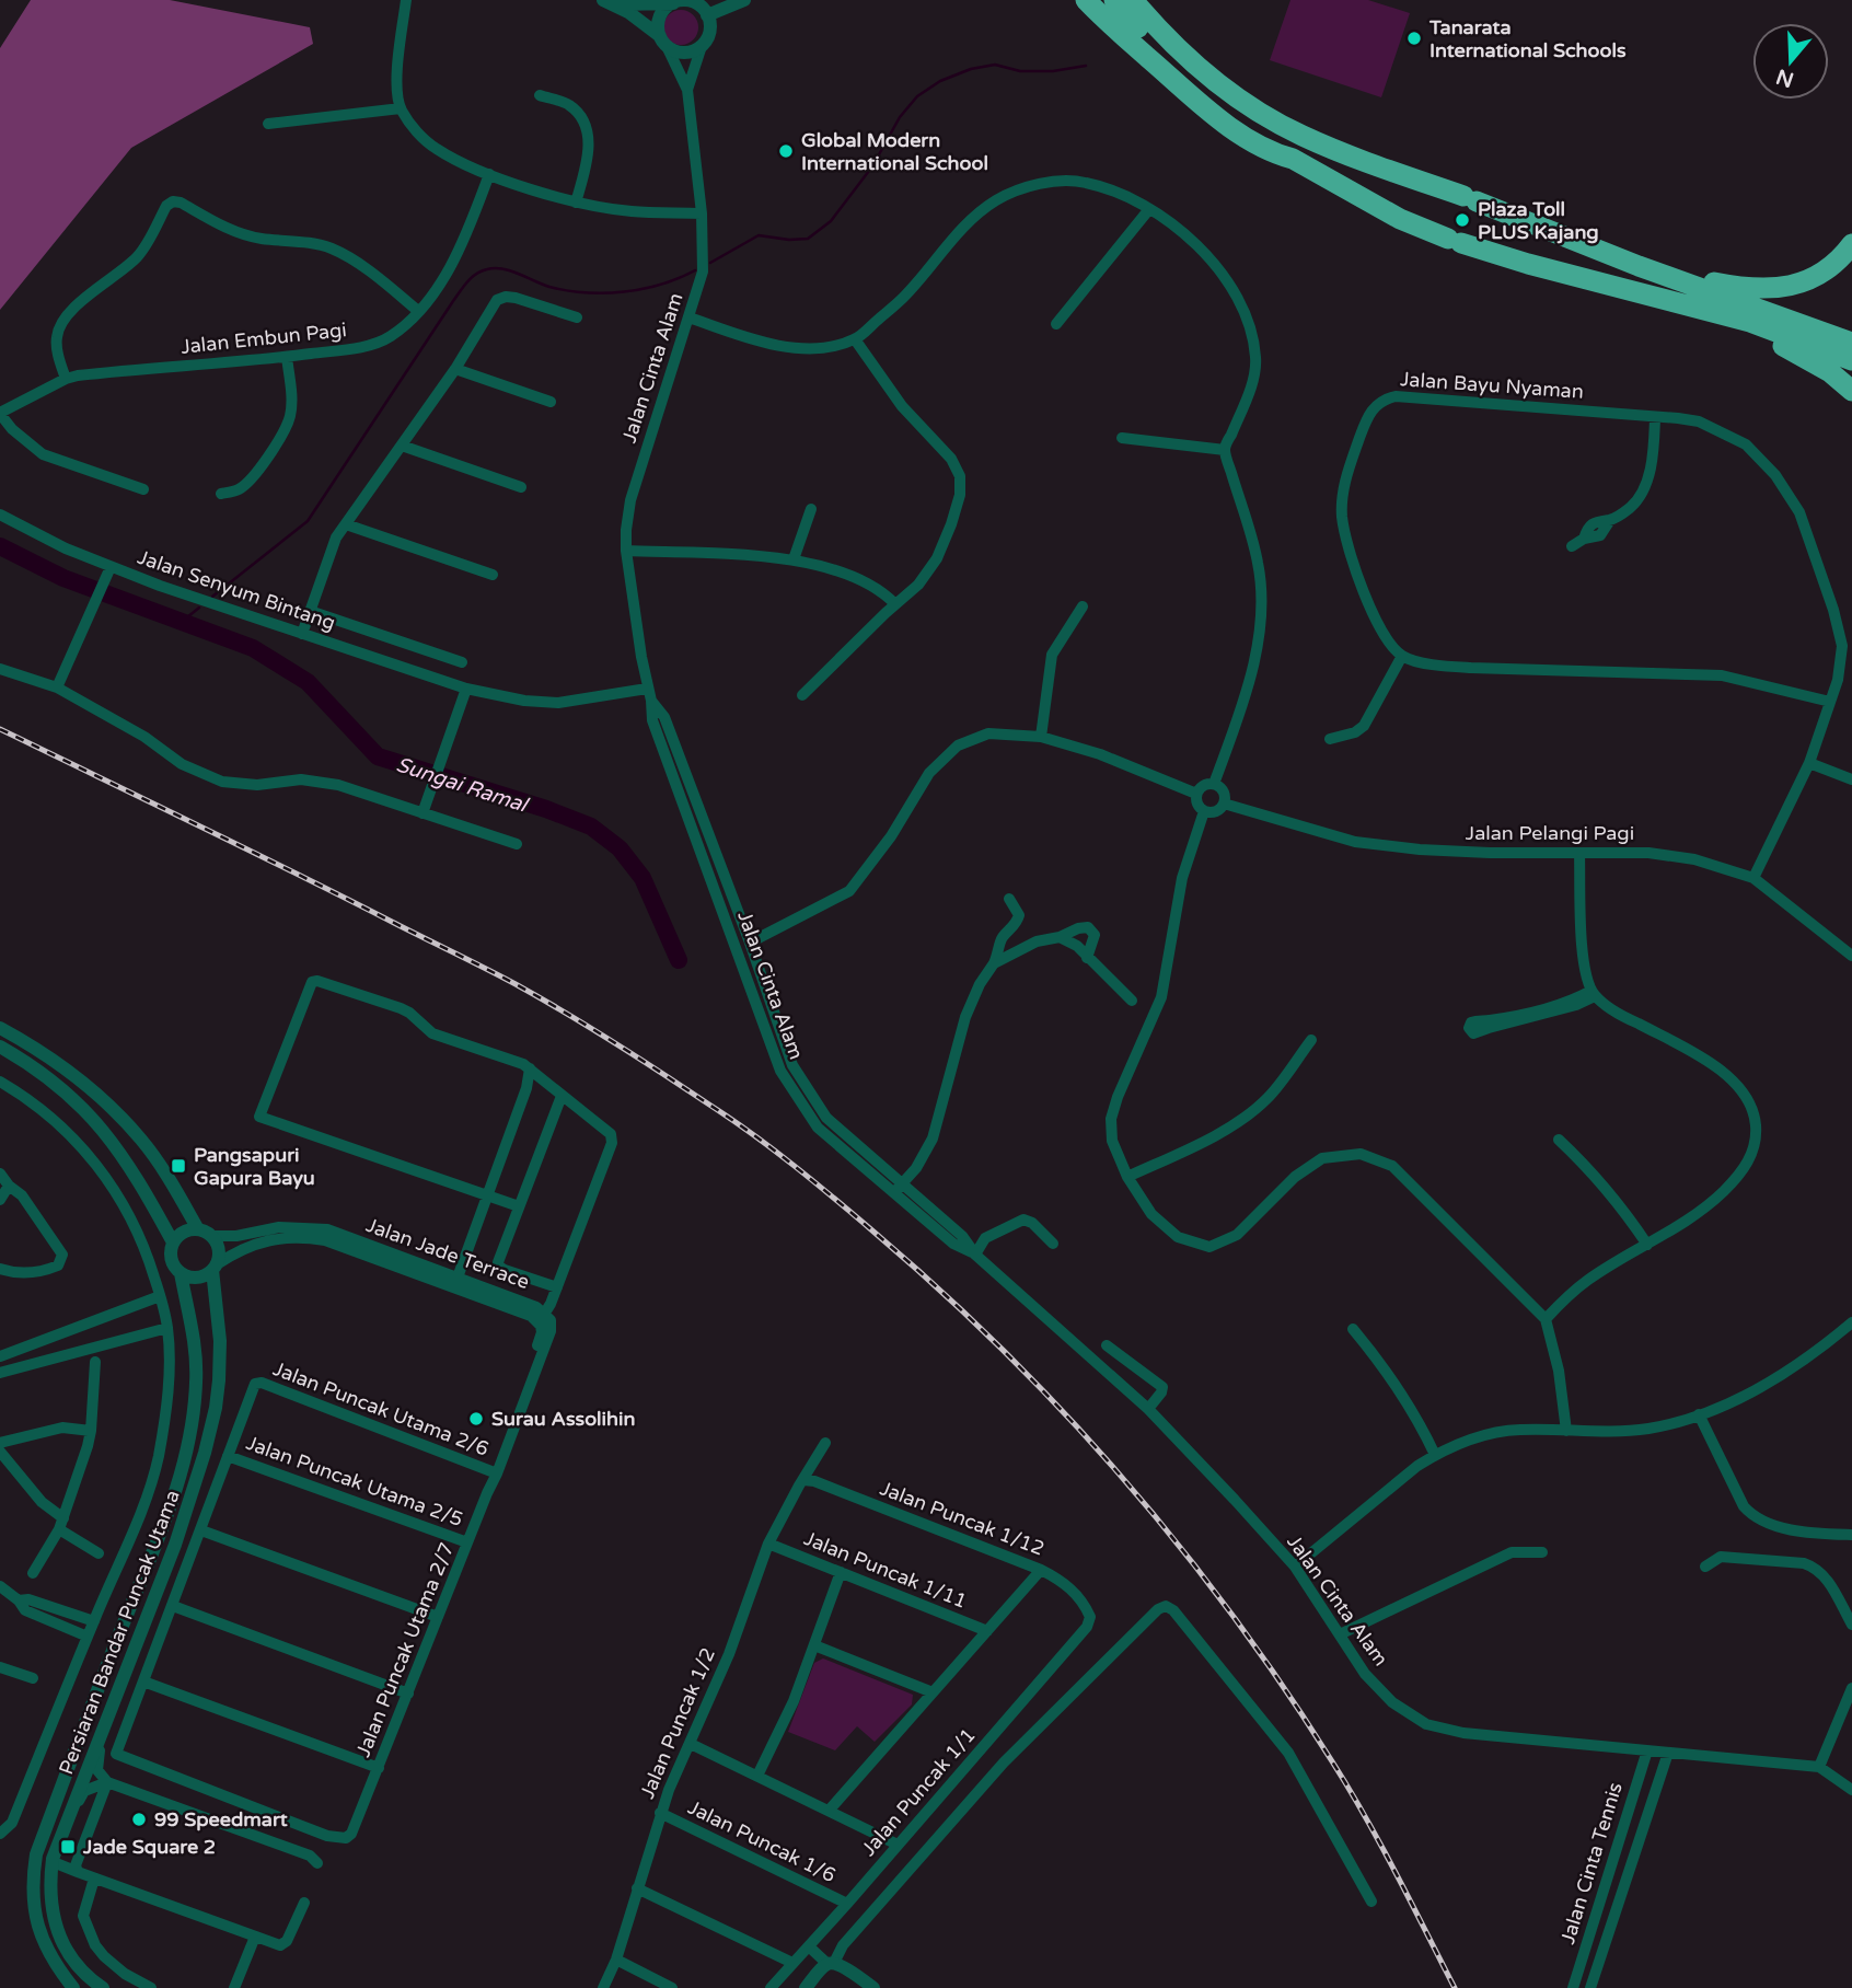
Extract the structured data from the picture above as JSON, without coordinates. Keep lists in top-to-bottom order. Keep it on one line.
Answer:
{"streets":{"street":["Jalan Embun Pagi","Jalan Cinta Alam","Jalan Bayu Nyaman","Jalan Senyum Bintang","Jalan Pelangi Pagi","Jalan Jade Terrace","Jalan Puncak Utama 2/6","Jalan Puncak Utama 2/5","Jalan Puncak 1/12","Jalan Puncak 1/11","Persiaran Bandar Puncak Utama","Jalan Puncak Utama 2/7","Jalan Puncak 1/2","Jalan Puncak 1/1","Jalan Puncak 1/6","Jalan Cinta Tennis"]},"crossings":[["Jalan Cinta Alam","Jalan Senyum Bintang"],["Jalan Cinta Alam","Jalan Cinta Tennis"],["Jalan Bayu Nyaman","Jalan Pelangi Pagi"],["Jalan Jade Terrace","Jalan Puncak Utama 2/6"],["Jalan Jade Terrace","Persiaran Bandar Puncak Utama"],["Jalan Jade Terrace","Jalan Puncak Utama 2/7"],["Jalan Puncak Utama 2/6","Jalan Puncak Utama 2/5"],["Jalan Puncak Utama 2/6","Jalan Puncak Utama 2/7"],["Jalan Puncak Utama 2/5","Jalan Puncak Utama 2/7"],["Jalan Puncak 1/12","Jalan Puncak 1/2"],["Jalan Puncak 1/12","Jalan Puncak 1/1"],["Jalan Puncak 1/11","Jalan Puncak 1/2"],["Jalan Puncak 1/2","Jalan Puncak 1/6"],["Jalan Puncak 1/1","Jalan Puncak 1/6"]],"water":["Sungai Ramal"],"places":{"other":["Tanarata International Schools","Global Modern International School","Plaza Toll PLUS Kajang","Surau Assolihin","99 Speedmart"],"transit":["Pangsapuri Gapura Bayu","Jade Square 2"]},"north":"bottom"}
